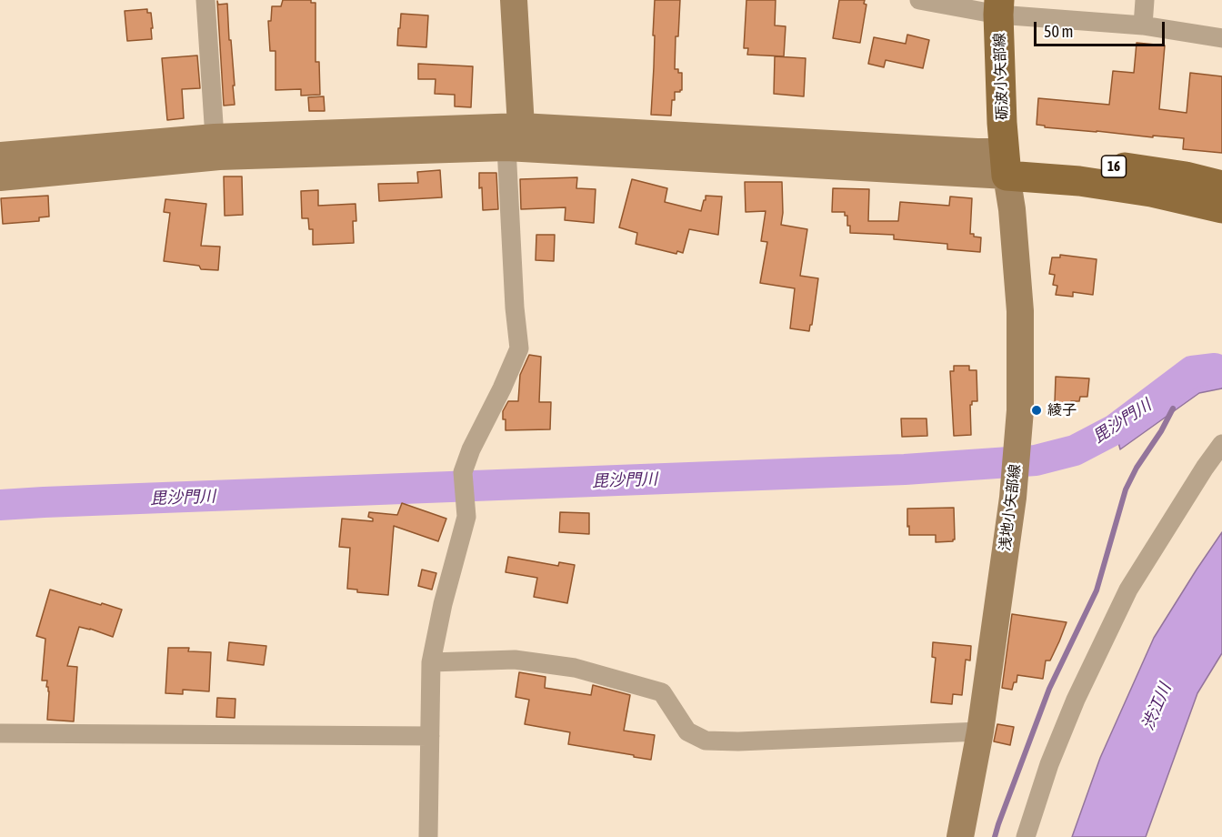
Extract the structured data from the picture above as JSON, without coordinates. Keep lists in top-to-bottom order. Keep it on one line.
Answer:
{"streets":{"main road":["砺波小矢部線","16"],"street":["浅地小矢部線"]},"crossings":[["砺波小矢部線","16"],["砺波小矢部線","浅地小矢部線"],["16","浅地小矢部線"]],"water":["毘沙門川","渋江川"],"places":["綾子"],"scale_bar":"50 m"}
